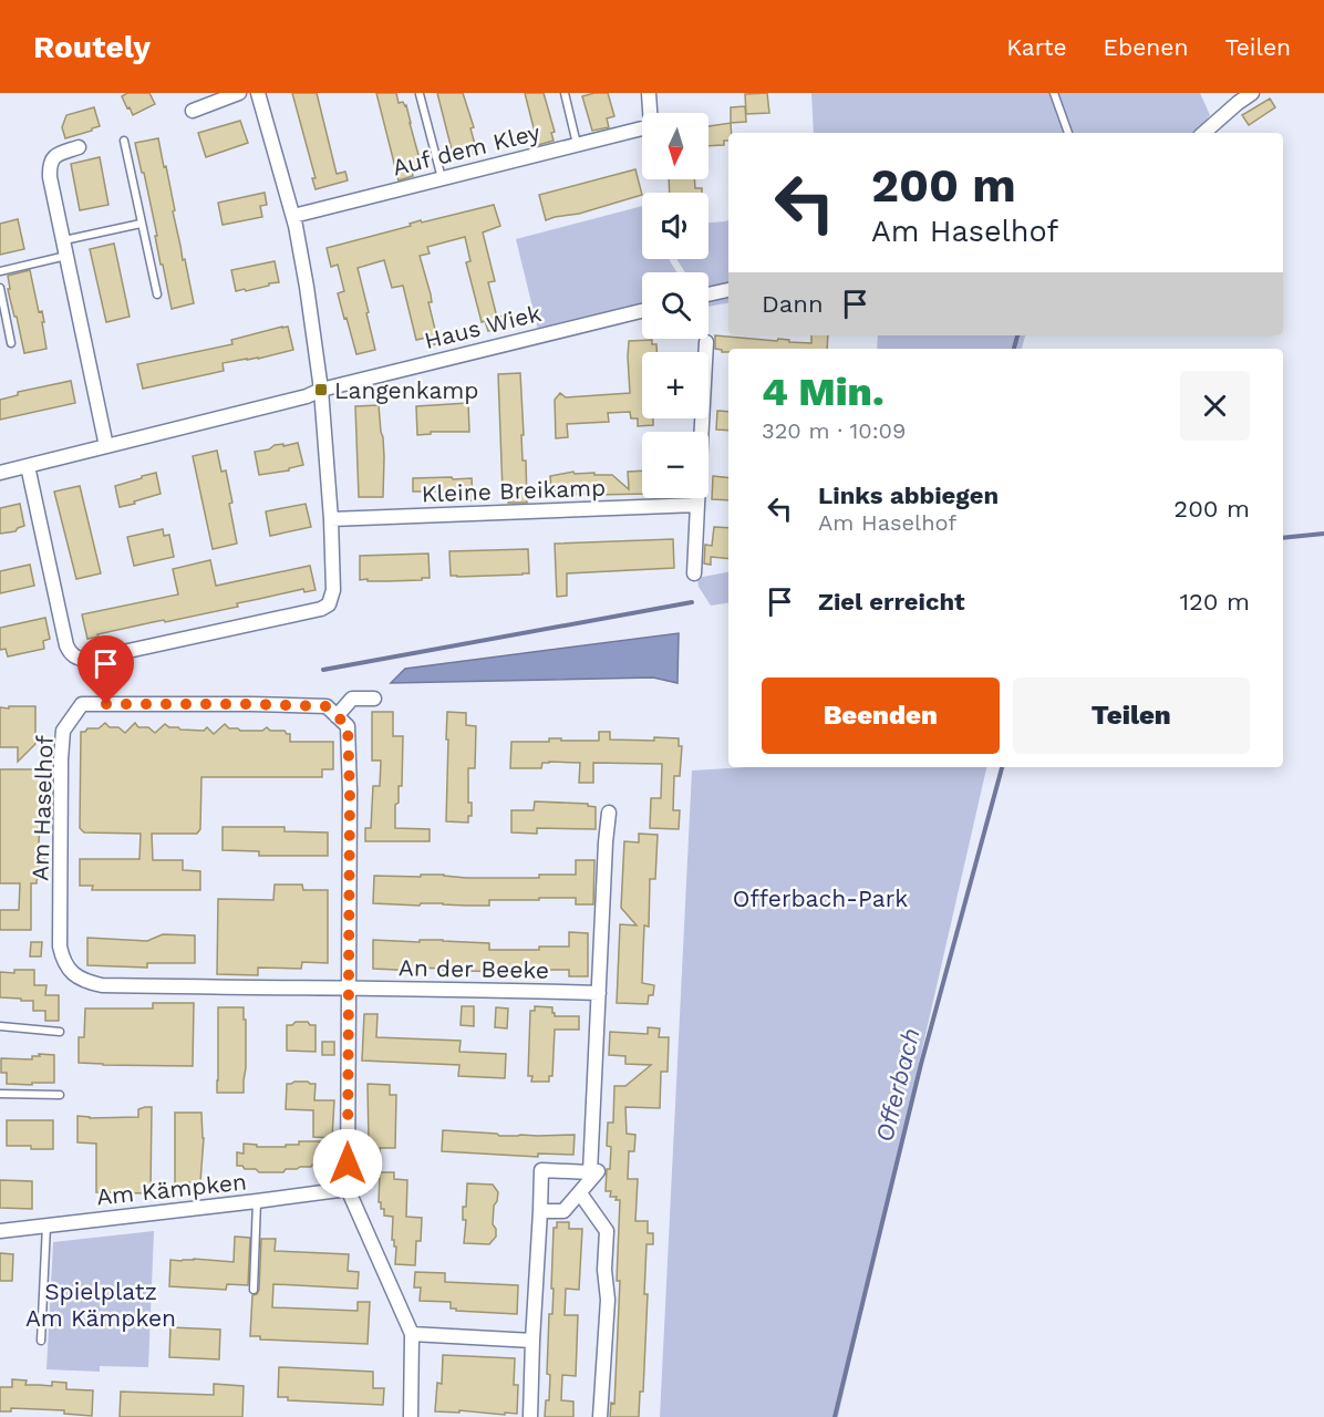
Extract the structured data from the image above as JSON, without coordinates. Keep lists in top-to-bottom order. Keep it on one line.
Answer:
{"streets":{"street":["Auf dem Kley","Haus Wiek","Kleine Breikamp","Am Haselhof","An der Beeke","Am Kämpken"]},"crossings":[["Am Haselhof","An der Beeke"]],"water":["Offerbach"],"parks":["Offerbach-Park","Spielplatz Am Kämpken"],"places":{"transit":["Langenkamp"]},"north":"bottom","page":{"header":"Routely","nav":["Karte","Ebenen","Teilen"],"map_buttons":["+","−"],"turn":["200 m","Am Haselhof"],"then":"Dann","heading":["4 Min.","320 m · 10:09"],"list":[{"name":"Links abbiegen","note":"Am Haselhof","value":"200 m"},{"name":"Ziel erreicht","value":"120 m"}],"buttons":["Beenden","Teilen"]}}
